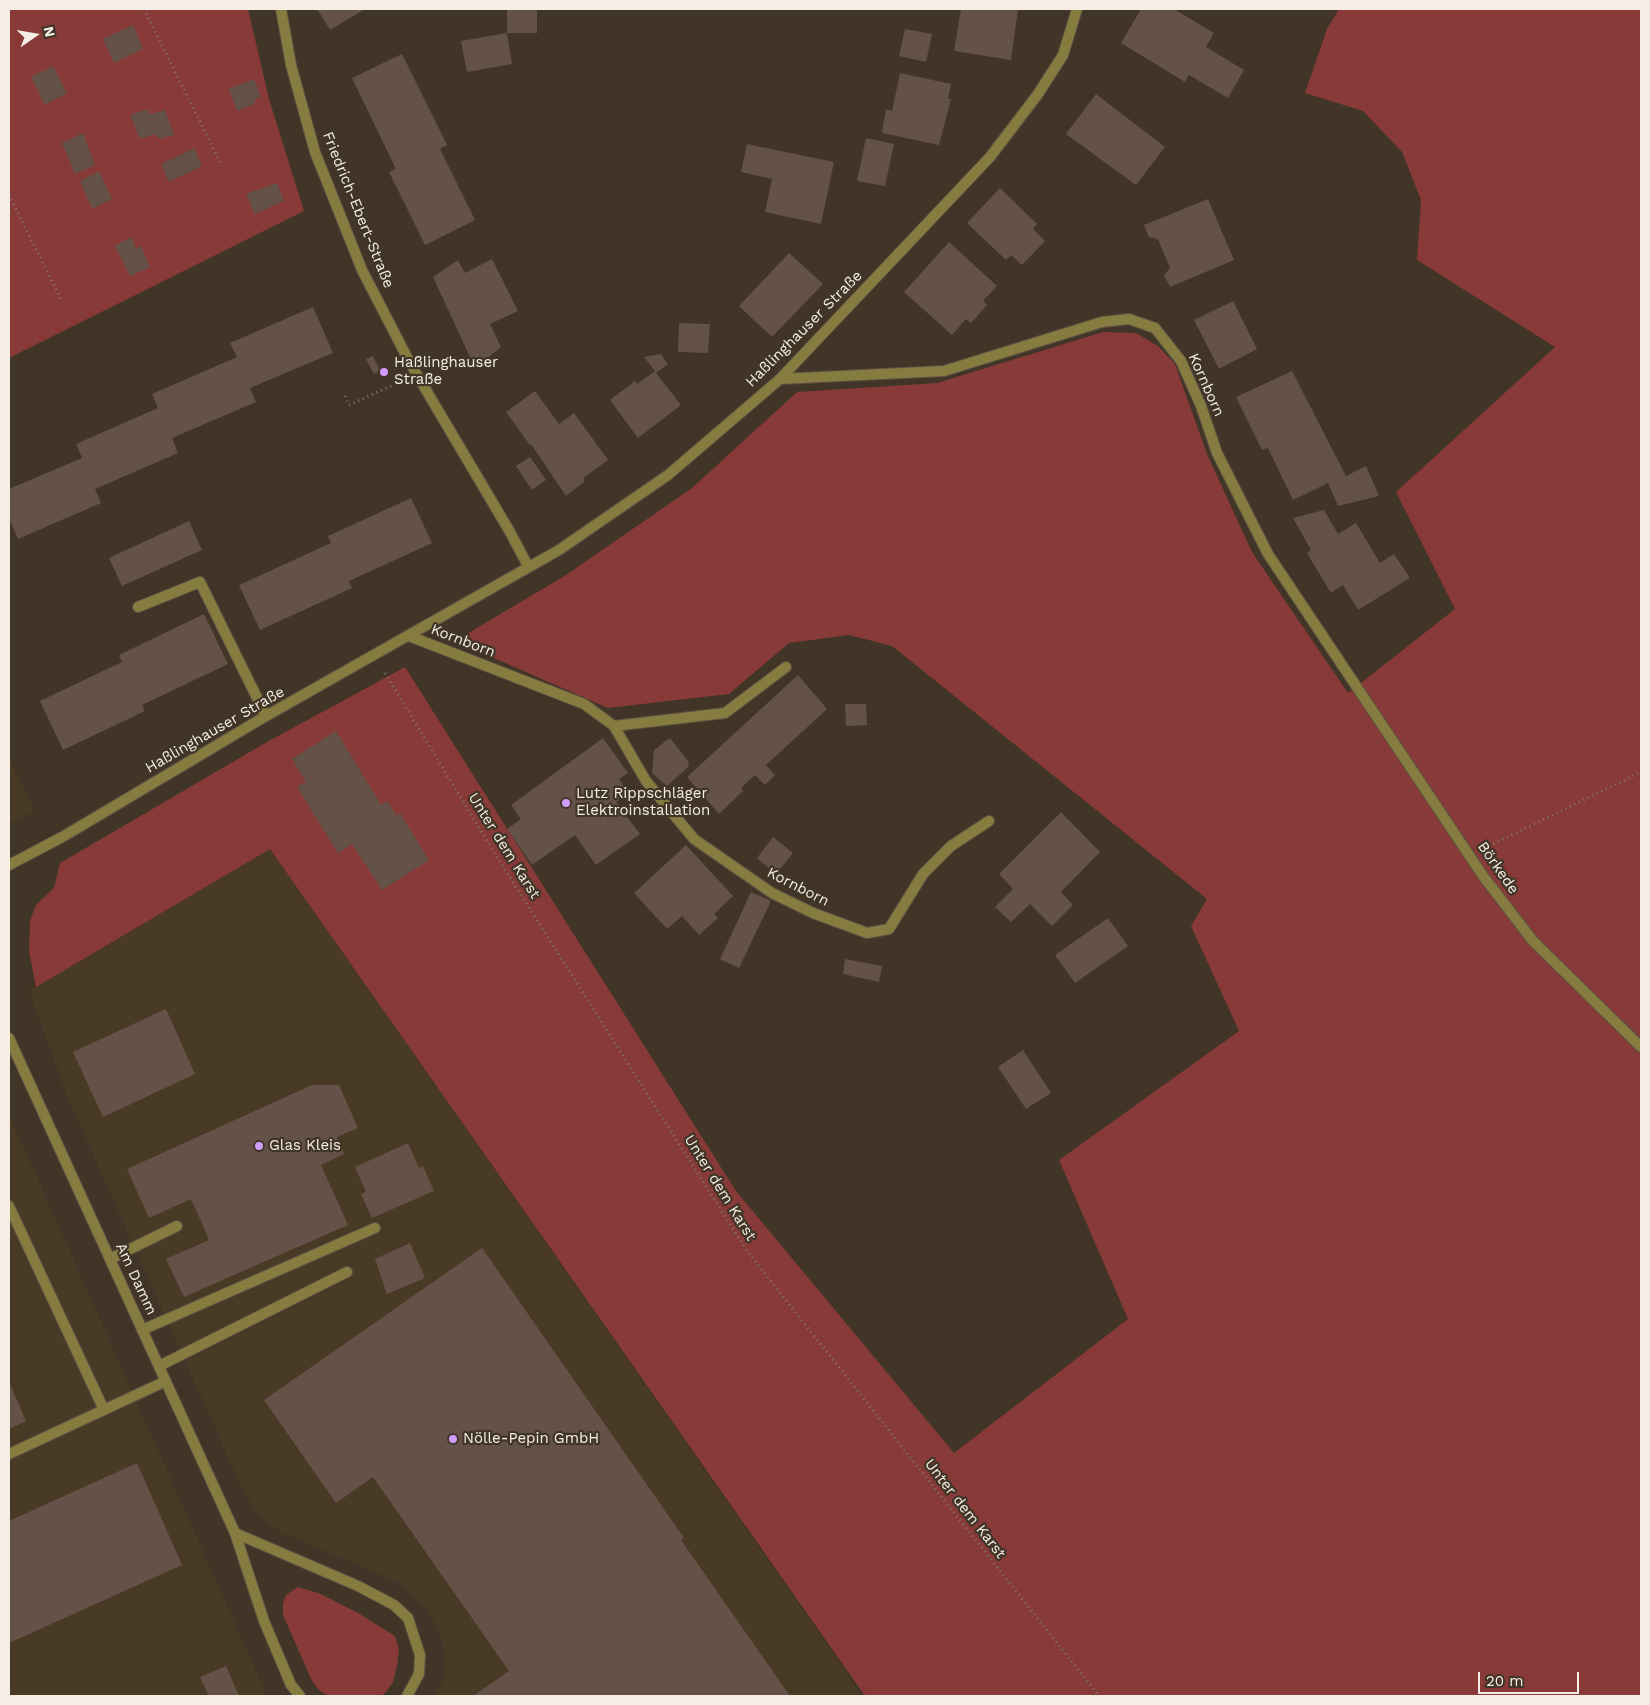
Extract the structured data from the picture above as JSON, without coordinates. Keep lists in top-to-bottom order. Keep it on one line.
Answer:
{"streets":{"street":["Friedrich-Ebert-Straße","Haßlinghauser Straße","Kornborn","Börkede","Am Damm"],"path":["Unter dem Karst"]},"crossings":[["Friedrich-Ebert-Straße","Haßlinghauser Straße"],["Haßlinghauser Straße","Kornborn"],["Haßlinghauser Straße","Unter dem Karst"],["Kornborn","Börkede"]],"places":["Haßlinghauser Straße","Lutz Rippschläger Elektroinstallation","Glas Kleis","Nölle-Pepin GmbH"],"scale_bar":"20 m","north":"right"}
